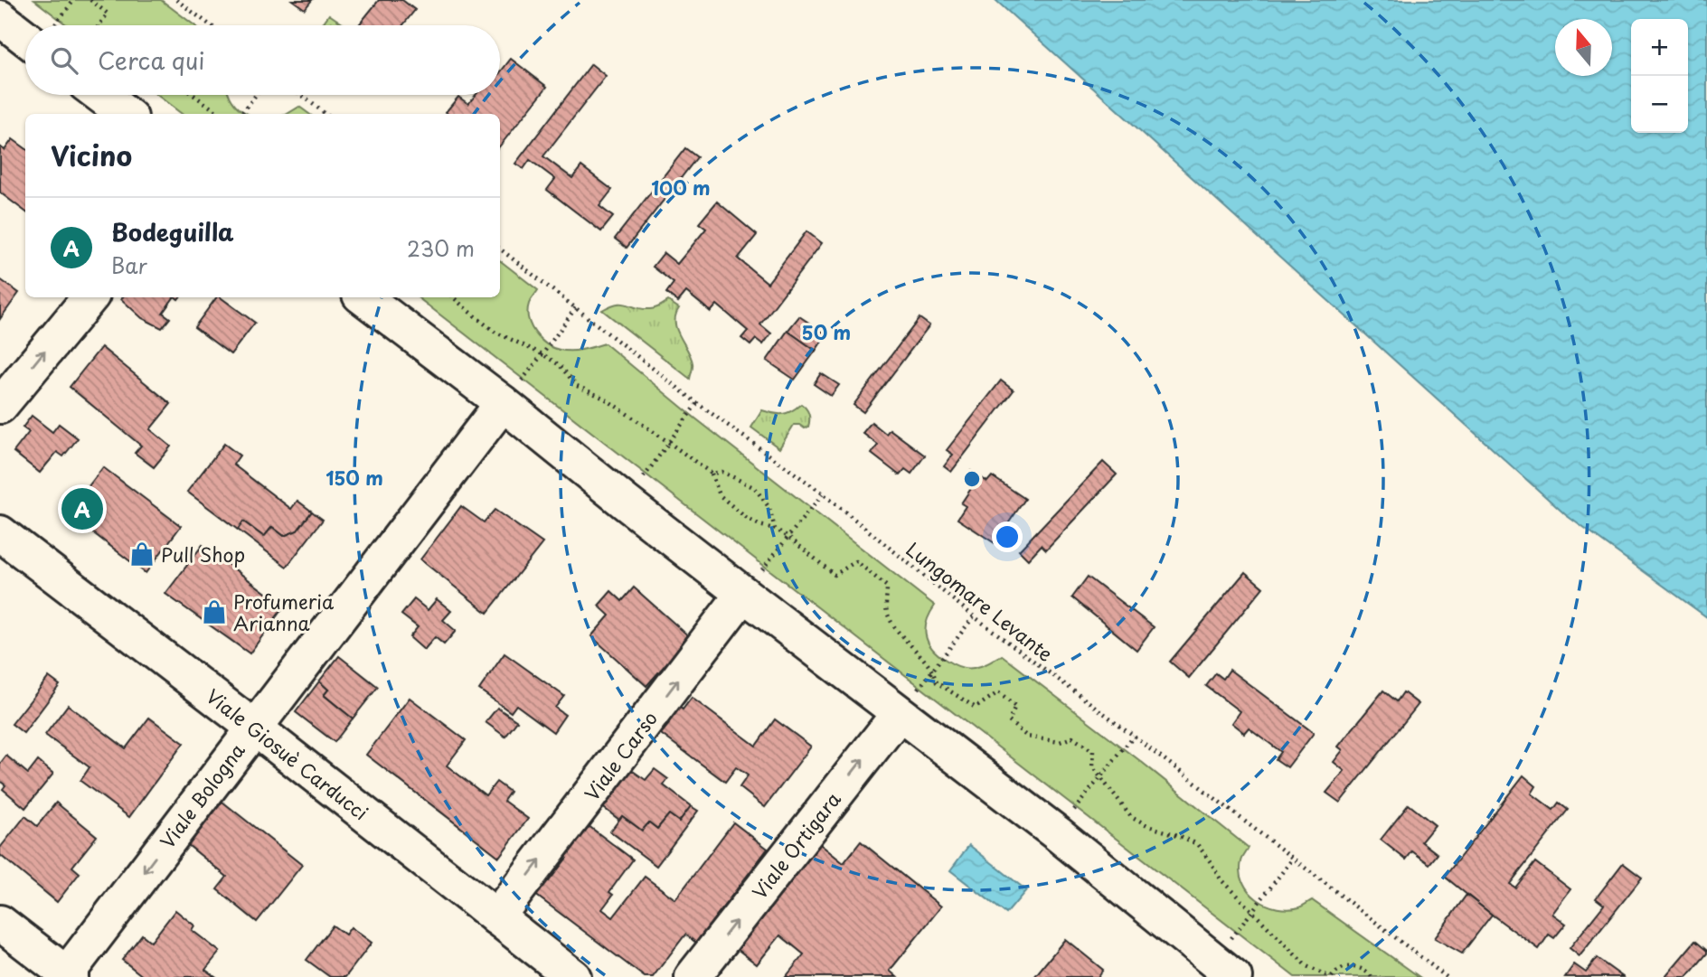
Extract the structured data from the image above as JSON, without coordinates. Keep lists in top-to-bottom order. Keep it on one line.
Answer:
{"streets":{"street":["Viale Giosuè Carducci","Viale Carso","Viale Bologna","Viale Ortigara"],"path":["Lungomare Levante"]},"crossings":[["Viale Giosuè Carducci","Viale Carso"],["Viale Giosuè Carducci","Viale Bologna"]],"one_way":["Viale Carso","Viale Bologna","Viale Ortigara"],"places":{"shop":["Pull Shop","Profumeria Arianna"]},"north":"top","page":{"map_buttons":["+","−"],"search":"Cerca qui","heading":"Vicino","list":[{"mark":"A","name":"Bodeguilla","note":"Bar","value":"230 m"}],"pins":"A"},"rings":["100 m","50 m","150 m"]}
